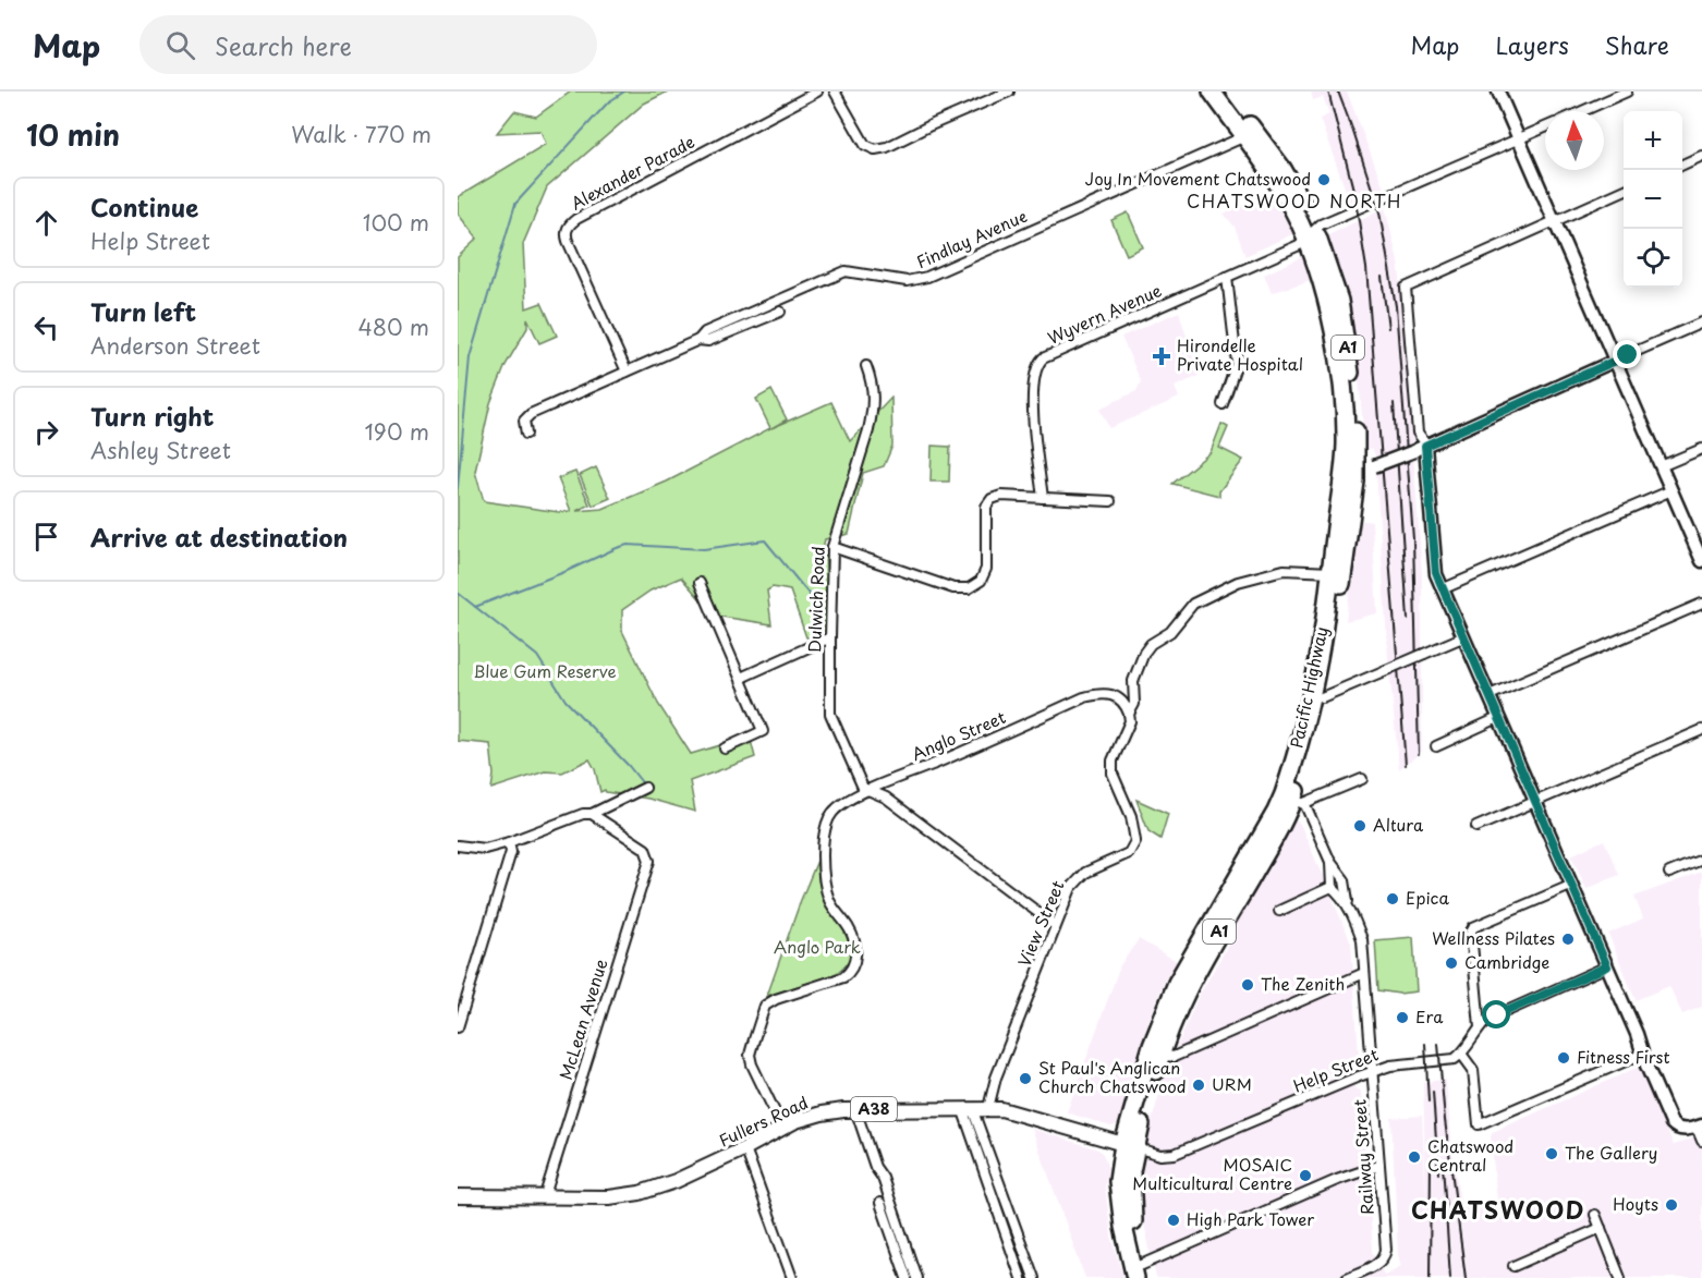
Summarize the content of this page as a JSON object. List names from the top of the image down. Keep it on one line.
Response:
{"streets":{"highway":["A1","Pacific Highway"],"main road":["A38","Fullers Road"],"street":["Alexander Parade","Findlay Avenue","Wyvern Avenue","Dulwich Road","Anglo Street","View Street","McLean Avenue","Help Street","Railway Street"]},"crossings":[["Alexander Parade","Findlay Avenue"],["Findlay Avenue","Pacific Highway"],["Wyvern Avenue","Pacific Highway"],["Dulwich Road","Anglo Street"],["Pacific Highway","View Street"],["Pacific Highway","Help Street"],["Pacific Highway","Fullers Road"],["Anglo Street","View Street"],["Anglo Street","Fullers Road"],["View Street","Fullers Road"],["McLean Avenue","Fullers Road"],["Help Street","Fullers Road"],["Help Street","Railway Street"]],"districts":["CHATSWOOD NORTH","CHATSWOOD"],"parks":["Blue Gum Reserve","Anglo Park"],"places":{"other":["Joy In Movement Chatswood","Altura","Epica","Wellness Pilates","Cambridge","The Zenith","Era","Fitness First","St Paul's Anglican Church Chatswood","URM","The Gallery","Chatswood Central","MOSAIC Multicultural Centre","Hoyts","High Park Tower"],"health":["Hirondelle Private Hospital"]},"north":"top","page":{"header":"Map","search":"Search here","nav":["Map","Layers","Share"],"heading":["10 min","Walk · 770 m"],"map_buttons":["+","−"],"list":[["Continue","Help Street","100 m"],["Turn left","Anderson Street","480 m"],["Turn right","Ashley Street","190 m"],"Arrive at destination"]}}
